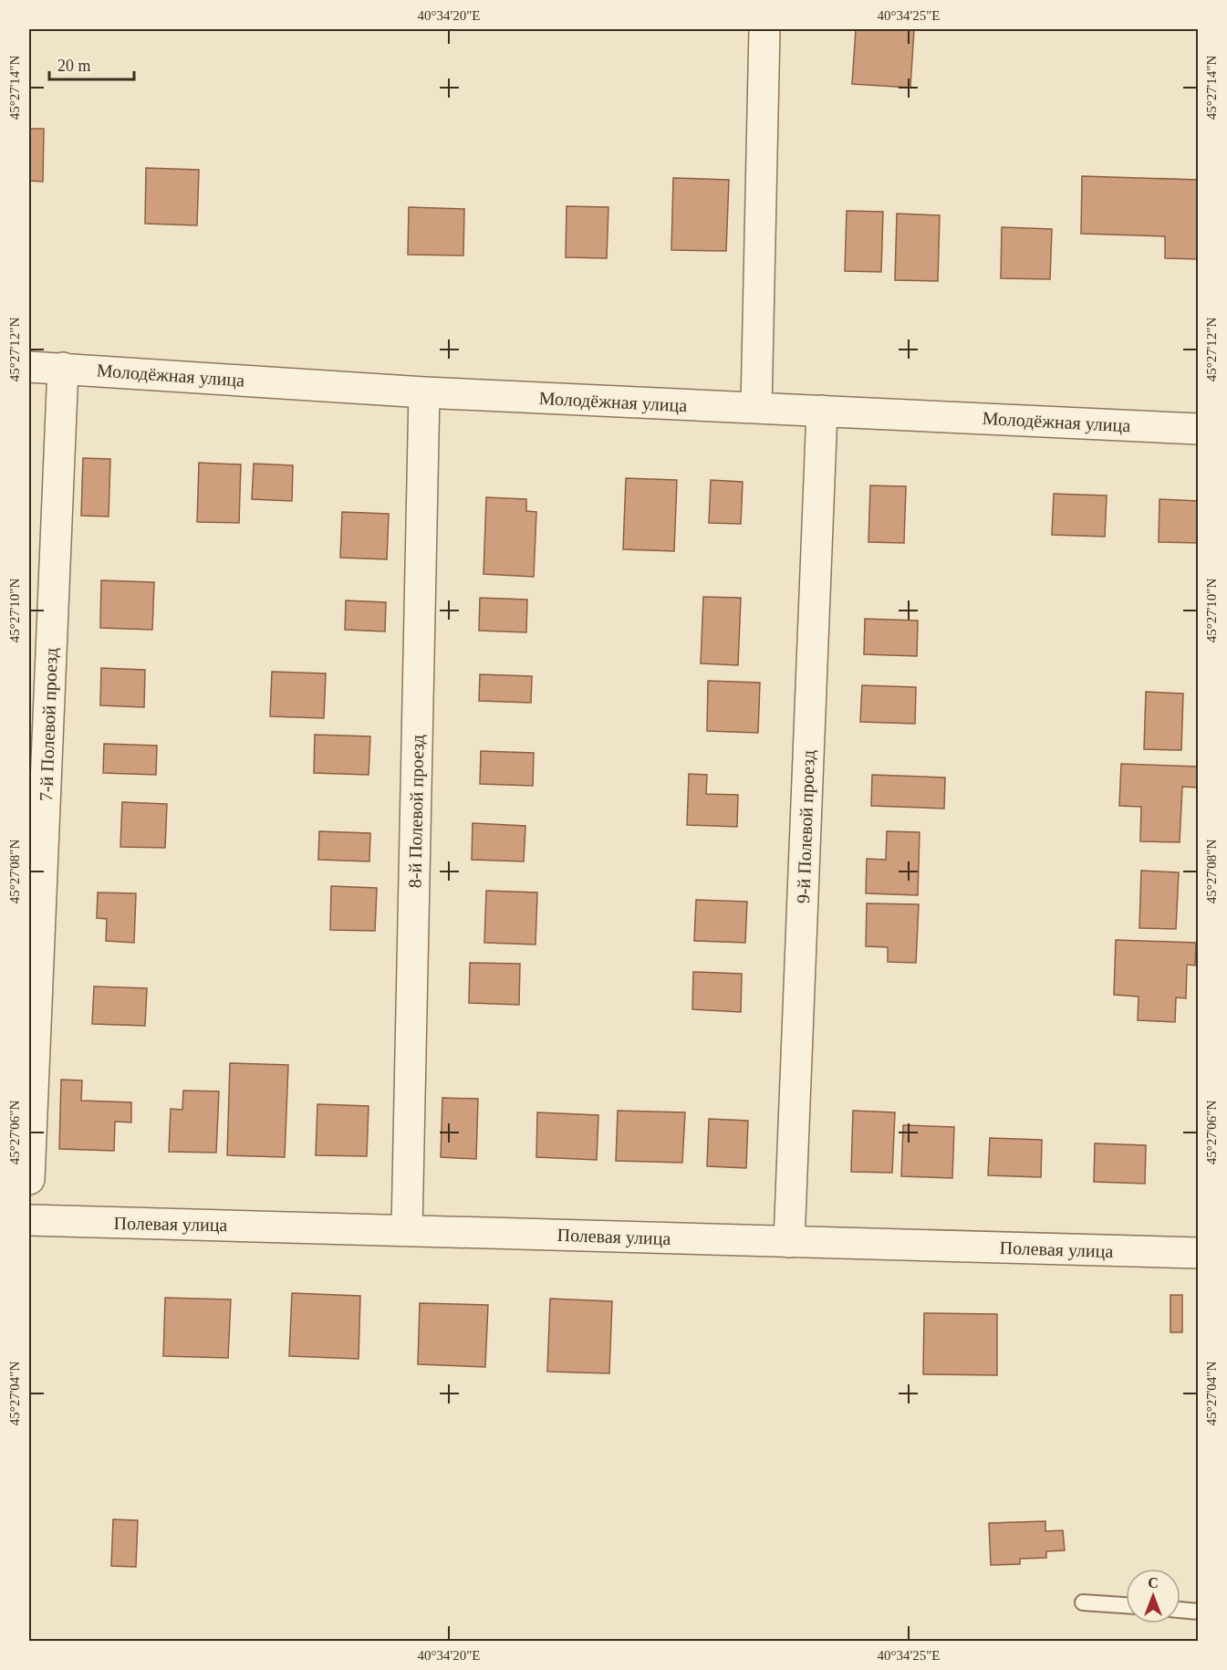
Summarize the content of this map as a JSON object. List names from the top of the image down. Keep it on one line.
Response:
{"streets":{"street":["Молодёжная улица","7-й Полевой проезд","8-й Полевой проезд","9-й Полевой проезд","Полевая улица"]},"crossings":[["Молодёжная улица","7-й Полевой проезд"],["Молодёжная улица","8-й Полевой проезд"],["Молодёжная улица","9-й Полевой проезд"],["8-й Полевой проезд","Полевая улица"],["9-й Полевой проезд","Полевая улица"]],"scale_bar":"20 m","north":"top","coordinates":["40°34'20\"E","40°34'25\"E","45°27'14\"N","45°27'12\"N","45°27'10\"N","45°27'08\"N","45°27'06\"N","45°27'04\"N"]}
